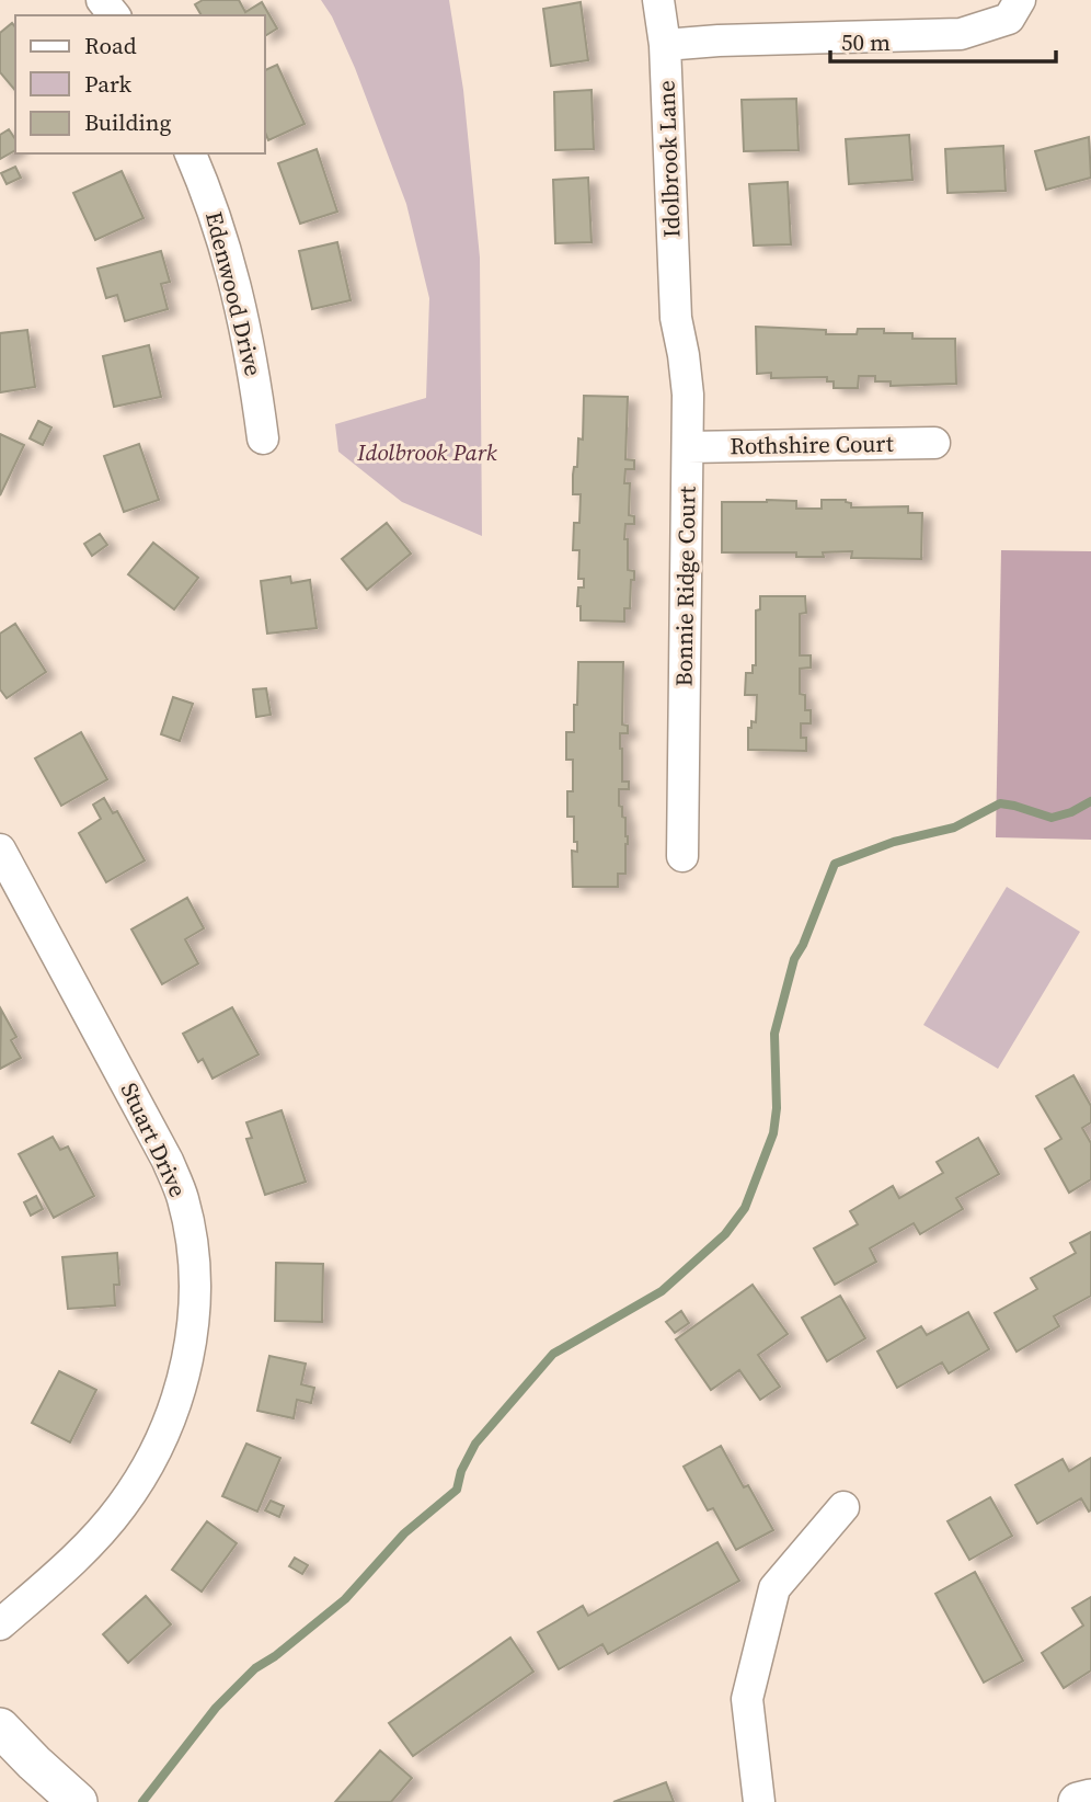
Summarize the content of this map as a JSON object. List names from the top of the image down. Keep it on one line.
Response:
{"streets":{"street":["Idolbrook Lane","Edenwood Drive","Rothshire Court","Bonnie Ridge Court","Stuart Drive"]},"crossings":[["Idolbrook Lane","Bonnie Ridge Court"],["Rothshire Court","Bonnie Ridge Court"]],"parks":["Idolbrook Park"],"legend":["Road","Park","Building"],"scale_bar":"50 m"}
